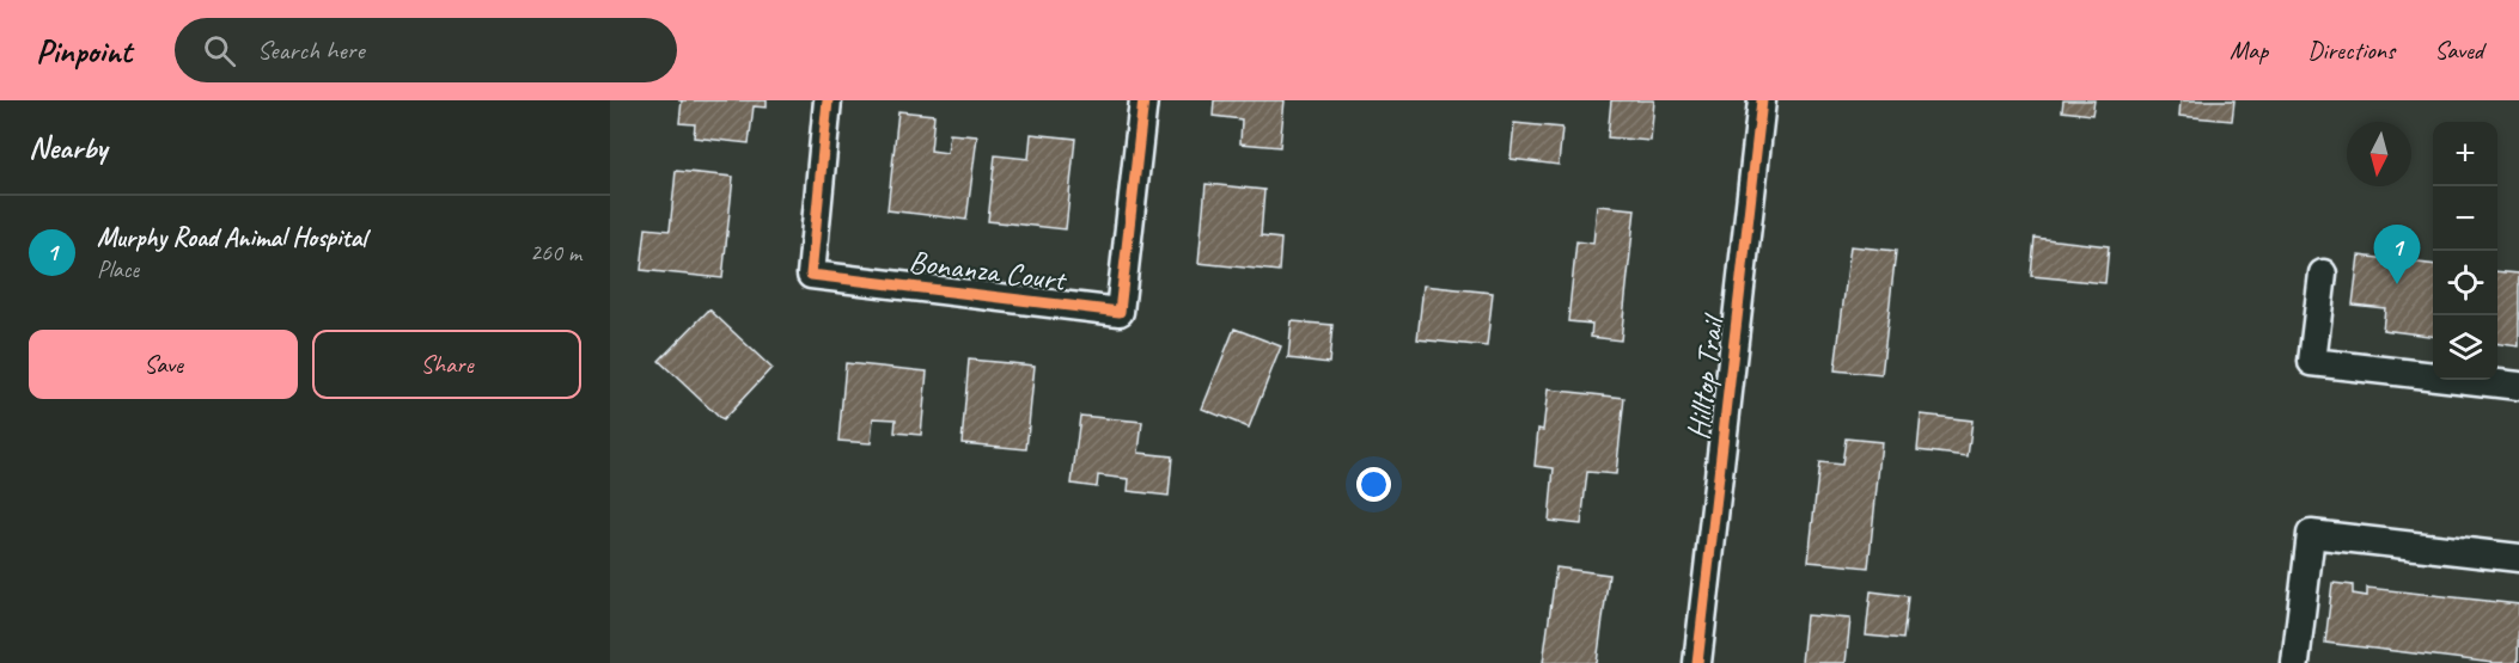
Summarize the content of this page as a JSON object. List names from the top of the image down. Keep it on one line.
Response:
{"streets":{"street":["Bonanza Court","Hilltop Trail"]},"north":"bottom","page":{"header":"Pinpoint","search":"Search here","nav":["Map","Directions","Saved"],"heading":"Nearby","map_buttons":["+","−"],"list":[{"mark":"1","name":"Murphy Road Animal Hospital","note":"Place","value":"260 m"}],"pins":"1","buttons":["Save","Share"]}}
